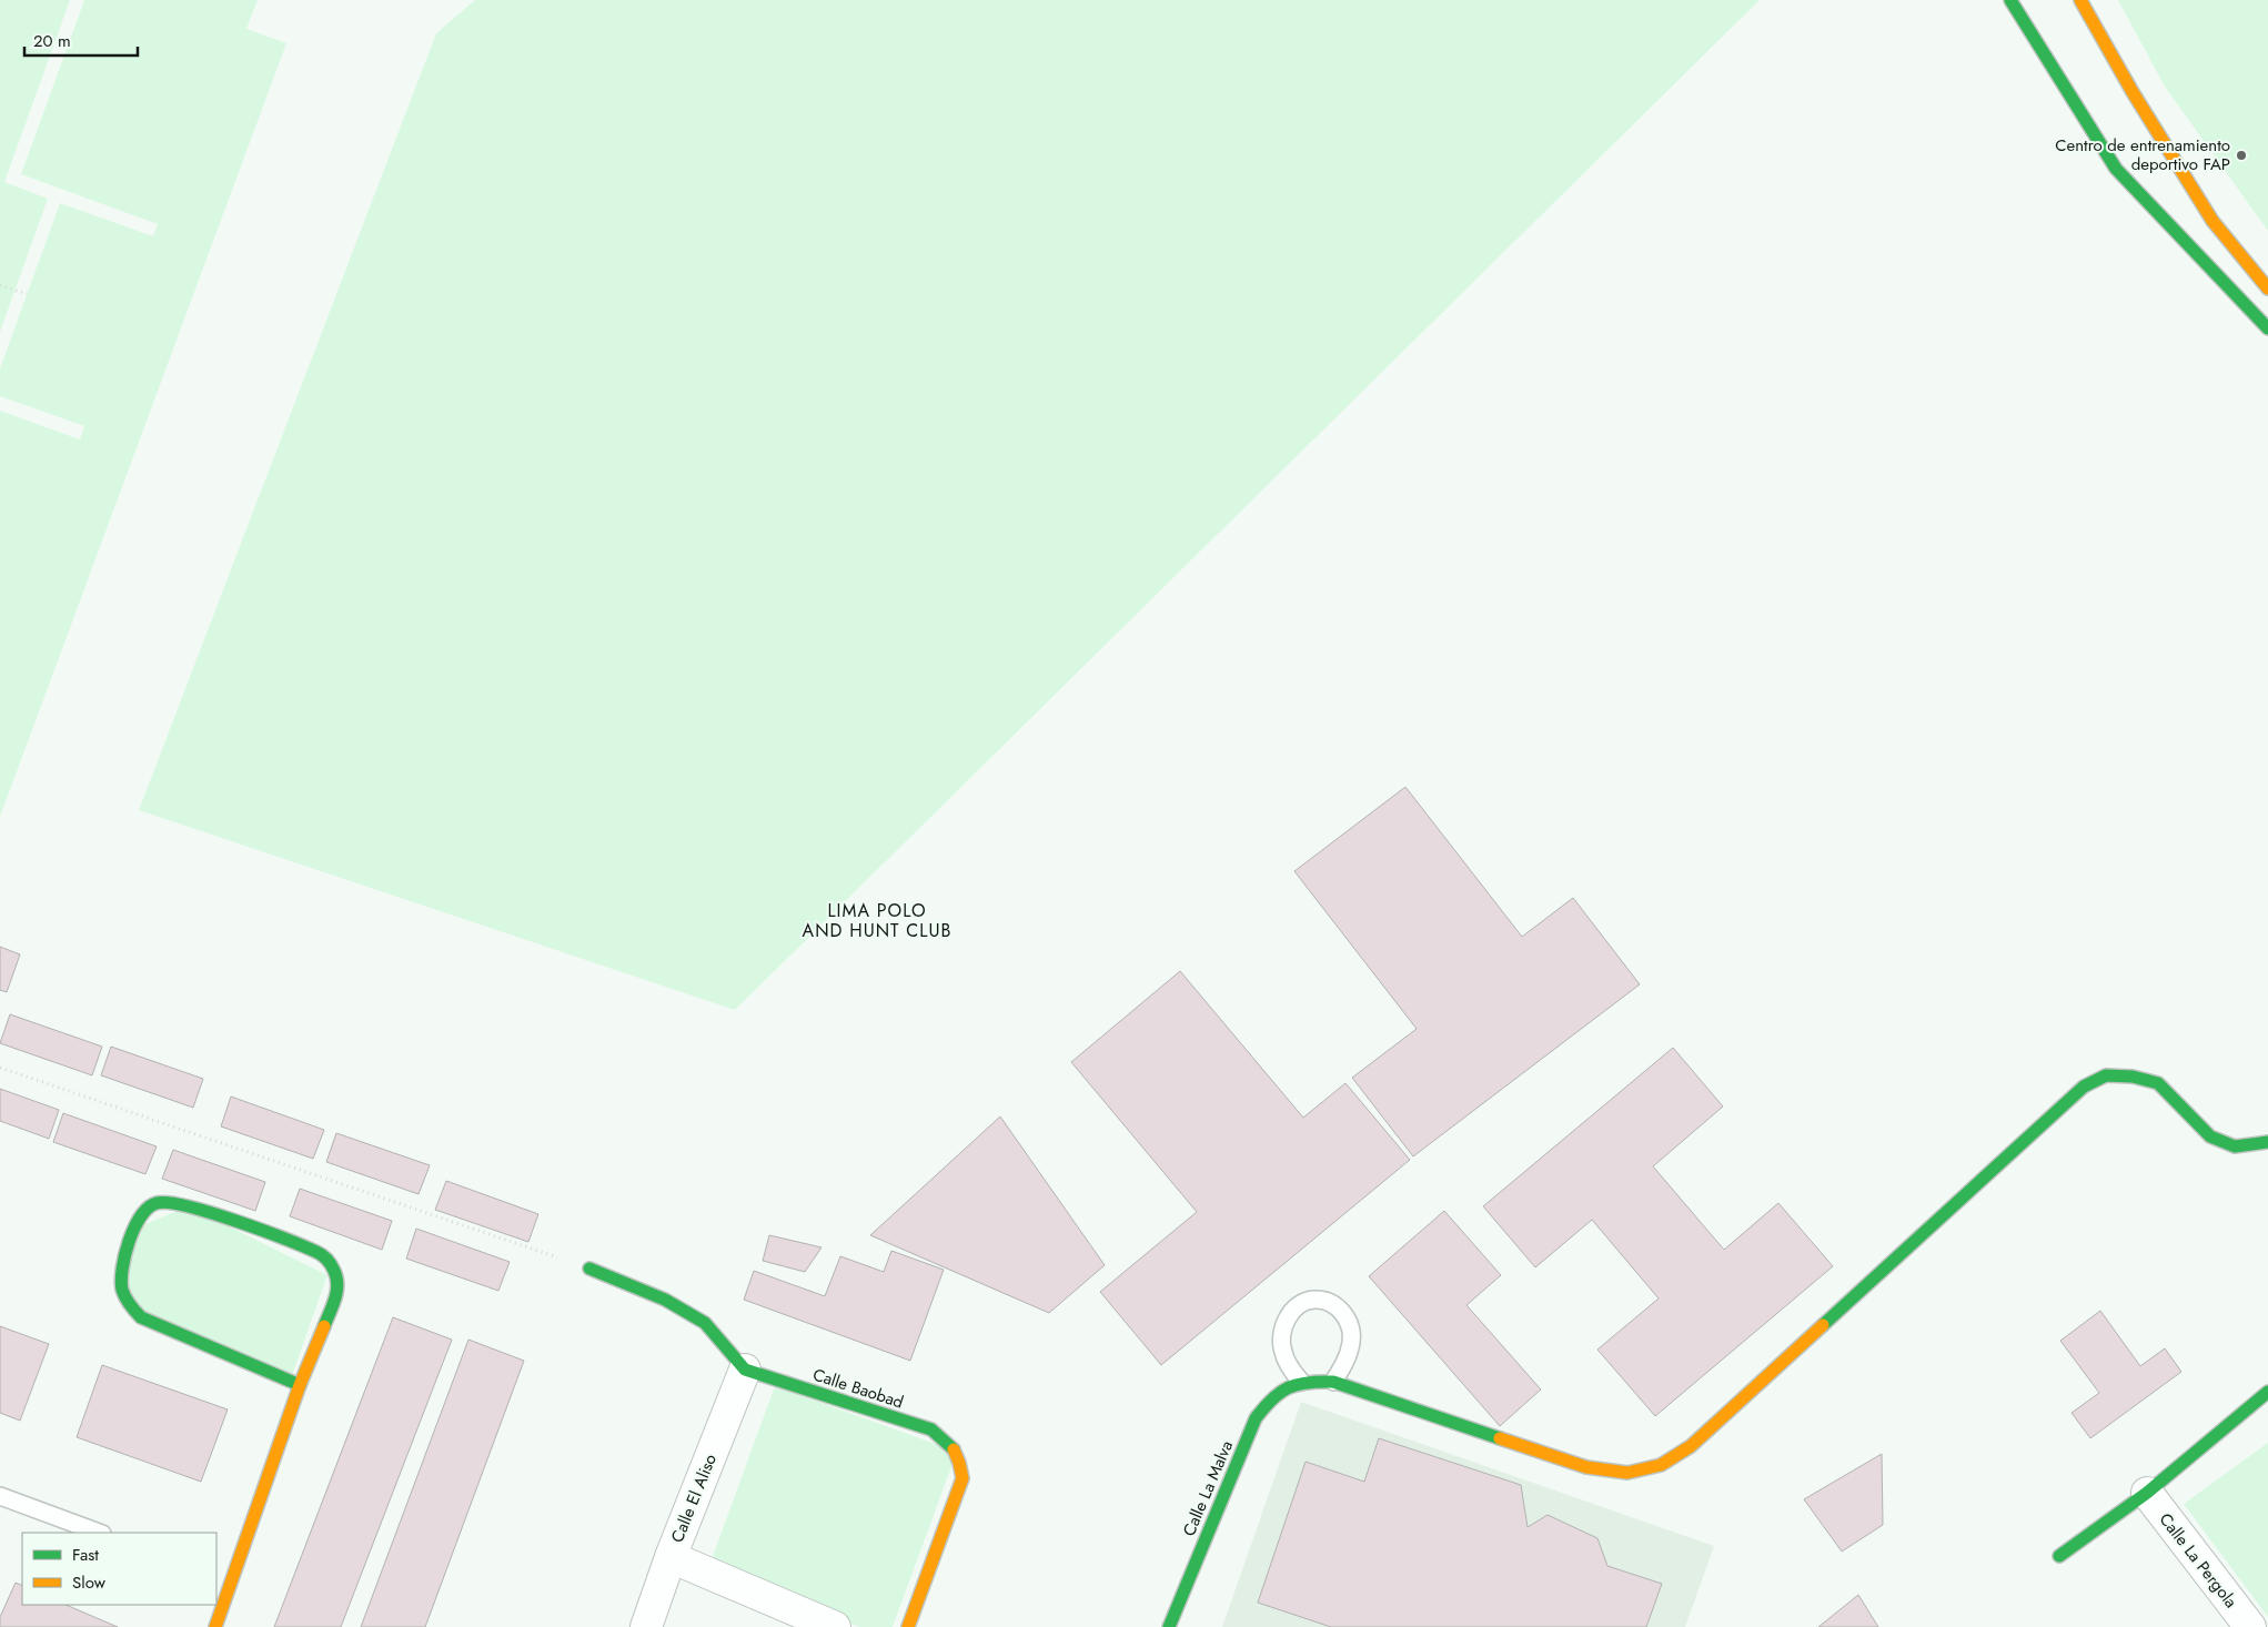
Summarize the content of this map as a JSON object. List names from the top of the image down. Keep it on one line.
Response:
{"streets":{"street":["Calle Baobad","Calle La Malva","Calle El Aliso","Calle La Pergola"]},"crossings":[["Calle Baobad","Calle El Aliso"]],"districts":["LIMA POLO AND HUNT CLUB"],"places":["Centro de entrenamiento deportivo FAP"],"legend":["Fast","Slow"],"scale_bar":"20 m"}
